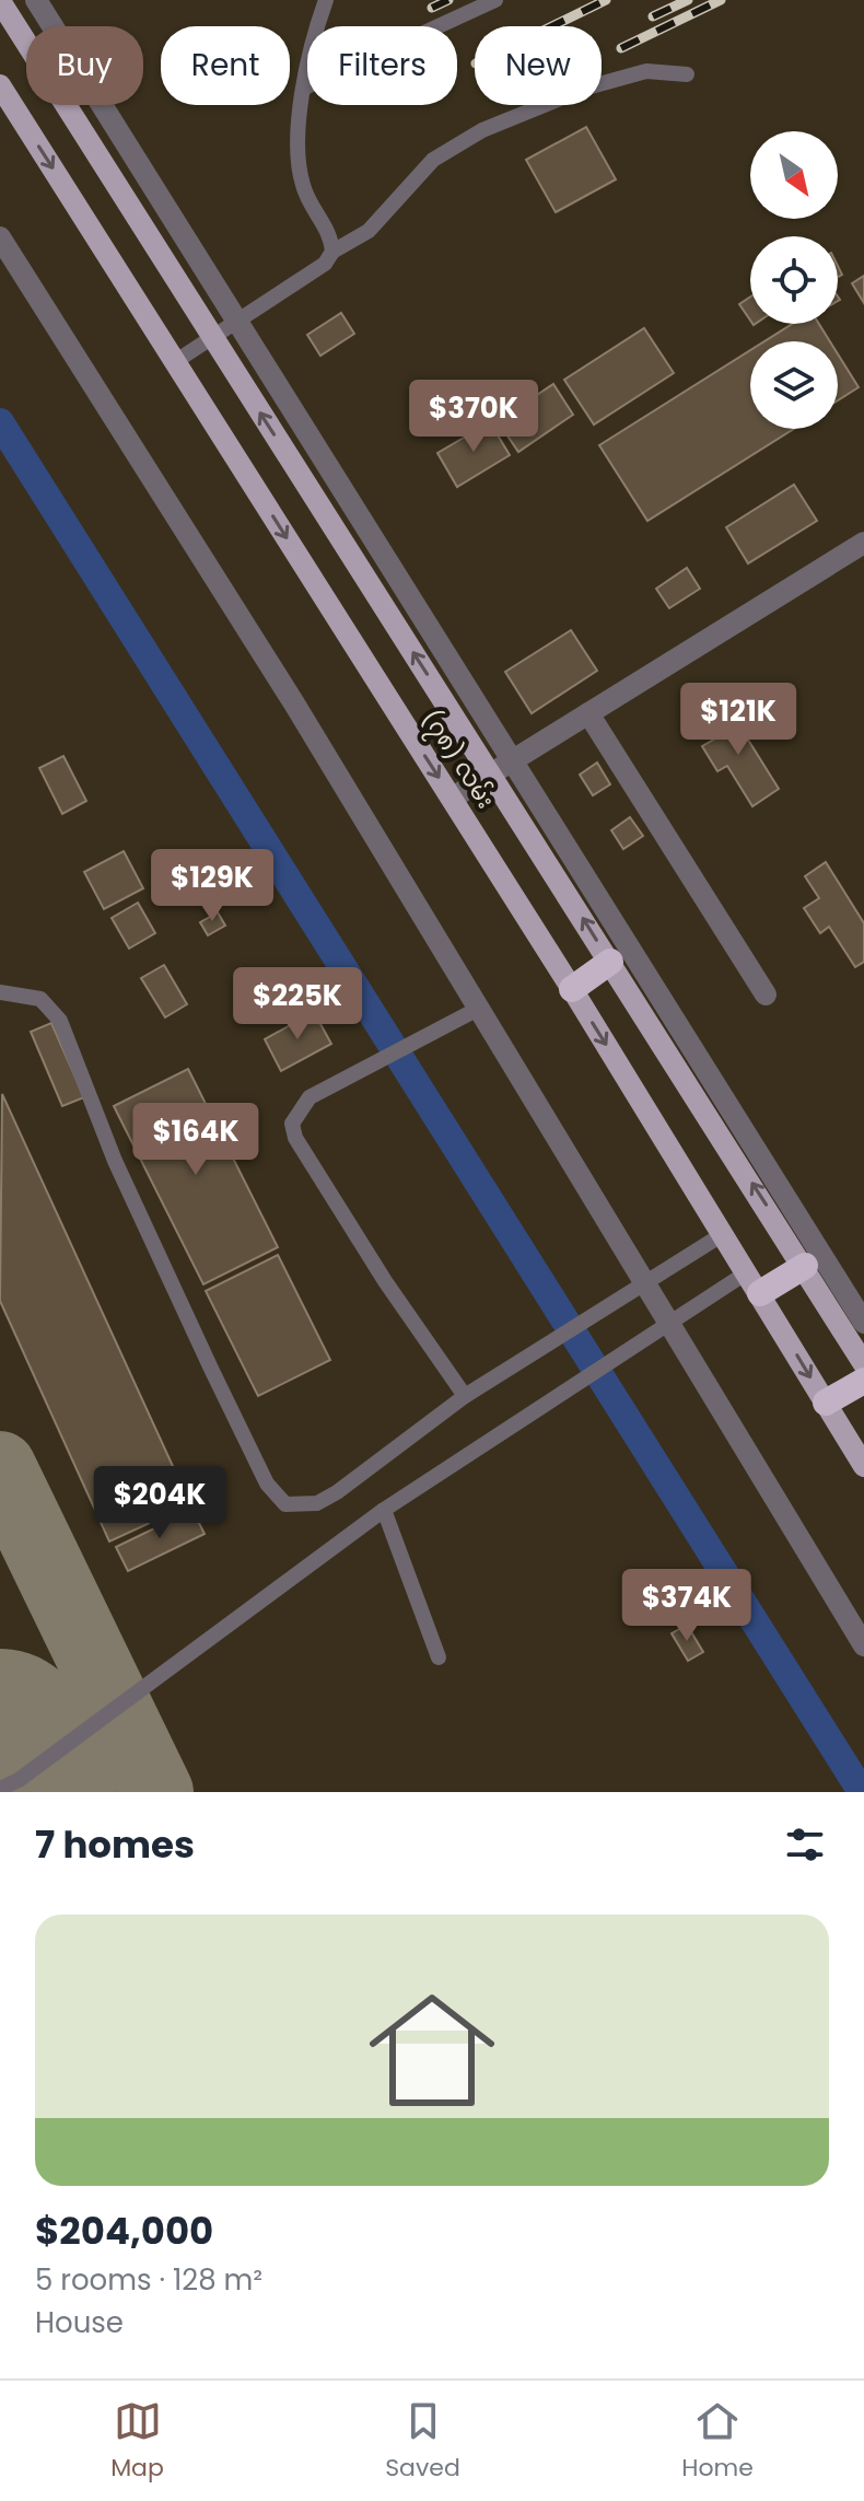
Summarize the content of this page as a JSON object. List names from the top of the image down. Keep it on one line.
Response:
{"streets":{"main road":["(၇၈) လမ်း"]},"north":"bottom right","page":{"chip":["Buy","Rent","Filters","New"],"price":["$370K","$121K","$129K","$225K","$164K","$204K","$374K"],"heading":"7 homes","list":[{"name":"$204,000","note":"5 rooms · 128 m² · House"}],"tabs":["Map","Saved","Home"]}}
